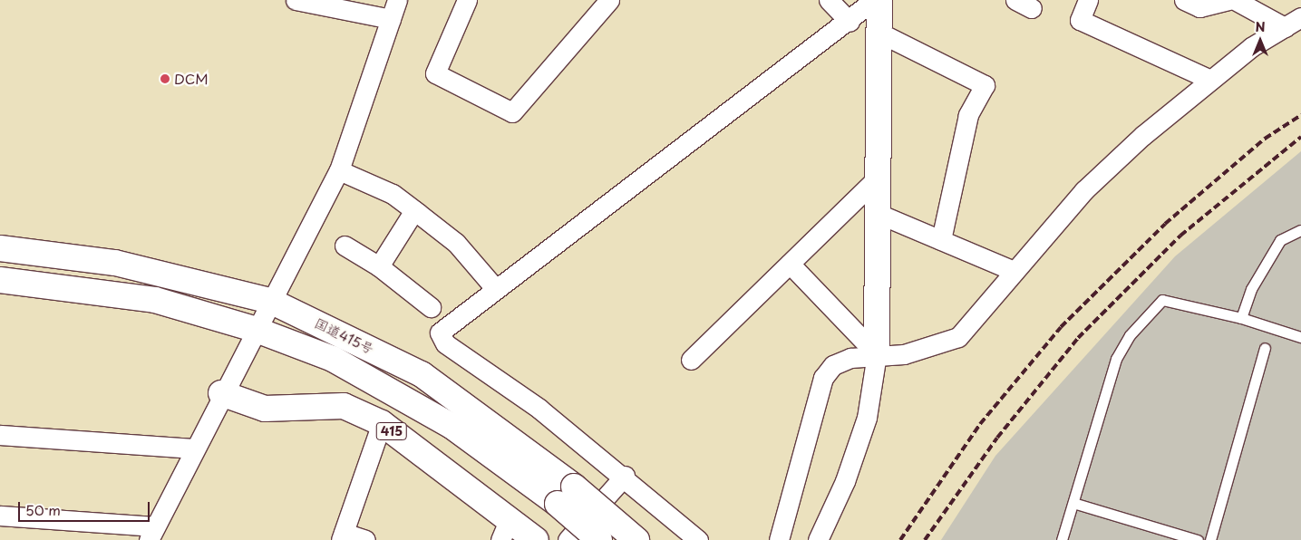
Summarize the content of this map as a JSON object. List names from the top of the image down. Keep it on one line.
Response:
{"streets":{"main road":["国道415号","415"]},"places":["DCM"],"scale_bar":"50 m","north":"top"}
